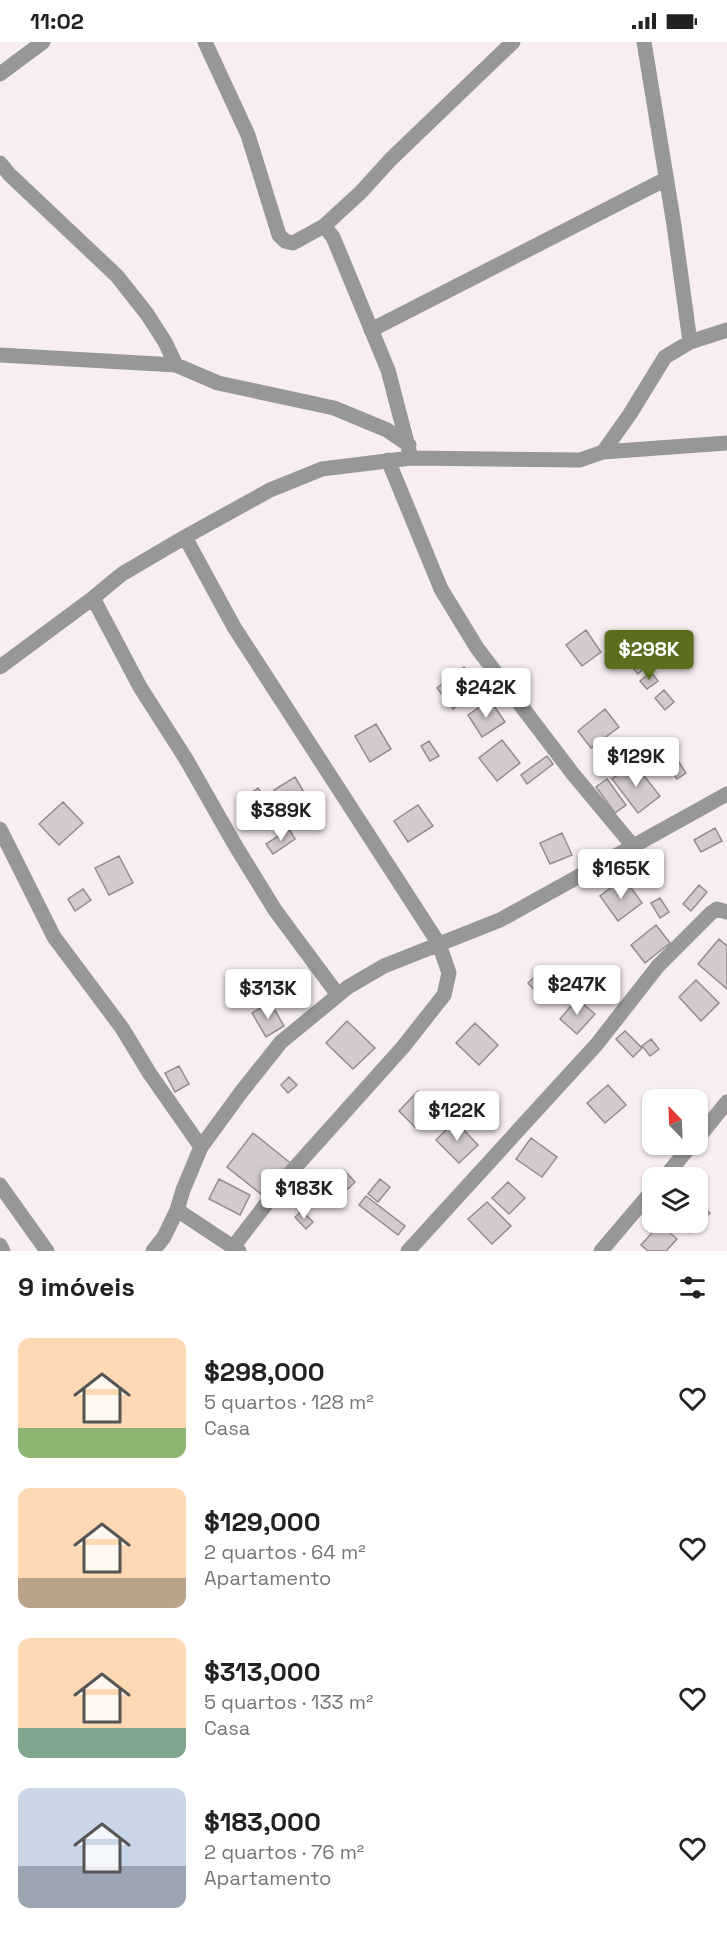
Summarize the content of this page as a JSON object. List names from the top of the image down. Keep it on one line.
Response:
{"north":"top left","page":{"status":"11:02","price":["$298K","$242K","$129K","$389K","$165K","$247K","$313K","$122K","$183K"],"heading":"9 imóveis","list":[{"name":"$298,000","note":"5 quartos · 128 m² · Casa"},{"name":"$129,000","note":"2 quartos · 64 m² · Apartamento"},{"name":"$313,000","note":"5 quartos · 133 m² · Casa"},{"name":"$183,000","note":"2 quartos · 76 m² · Apartamento"}]}}
